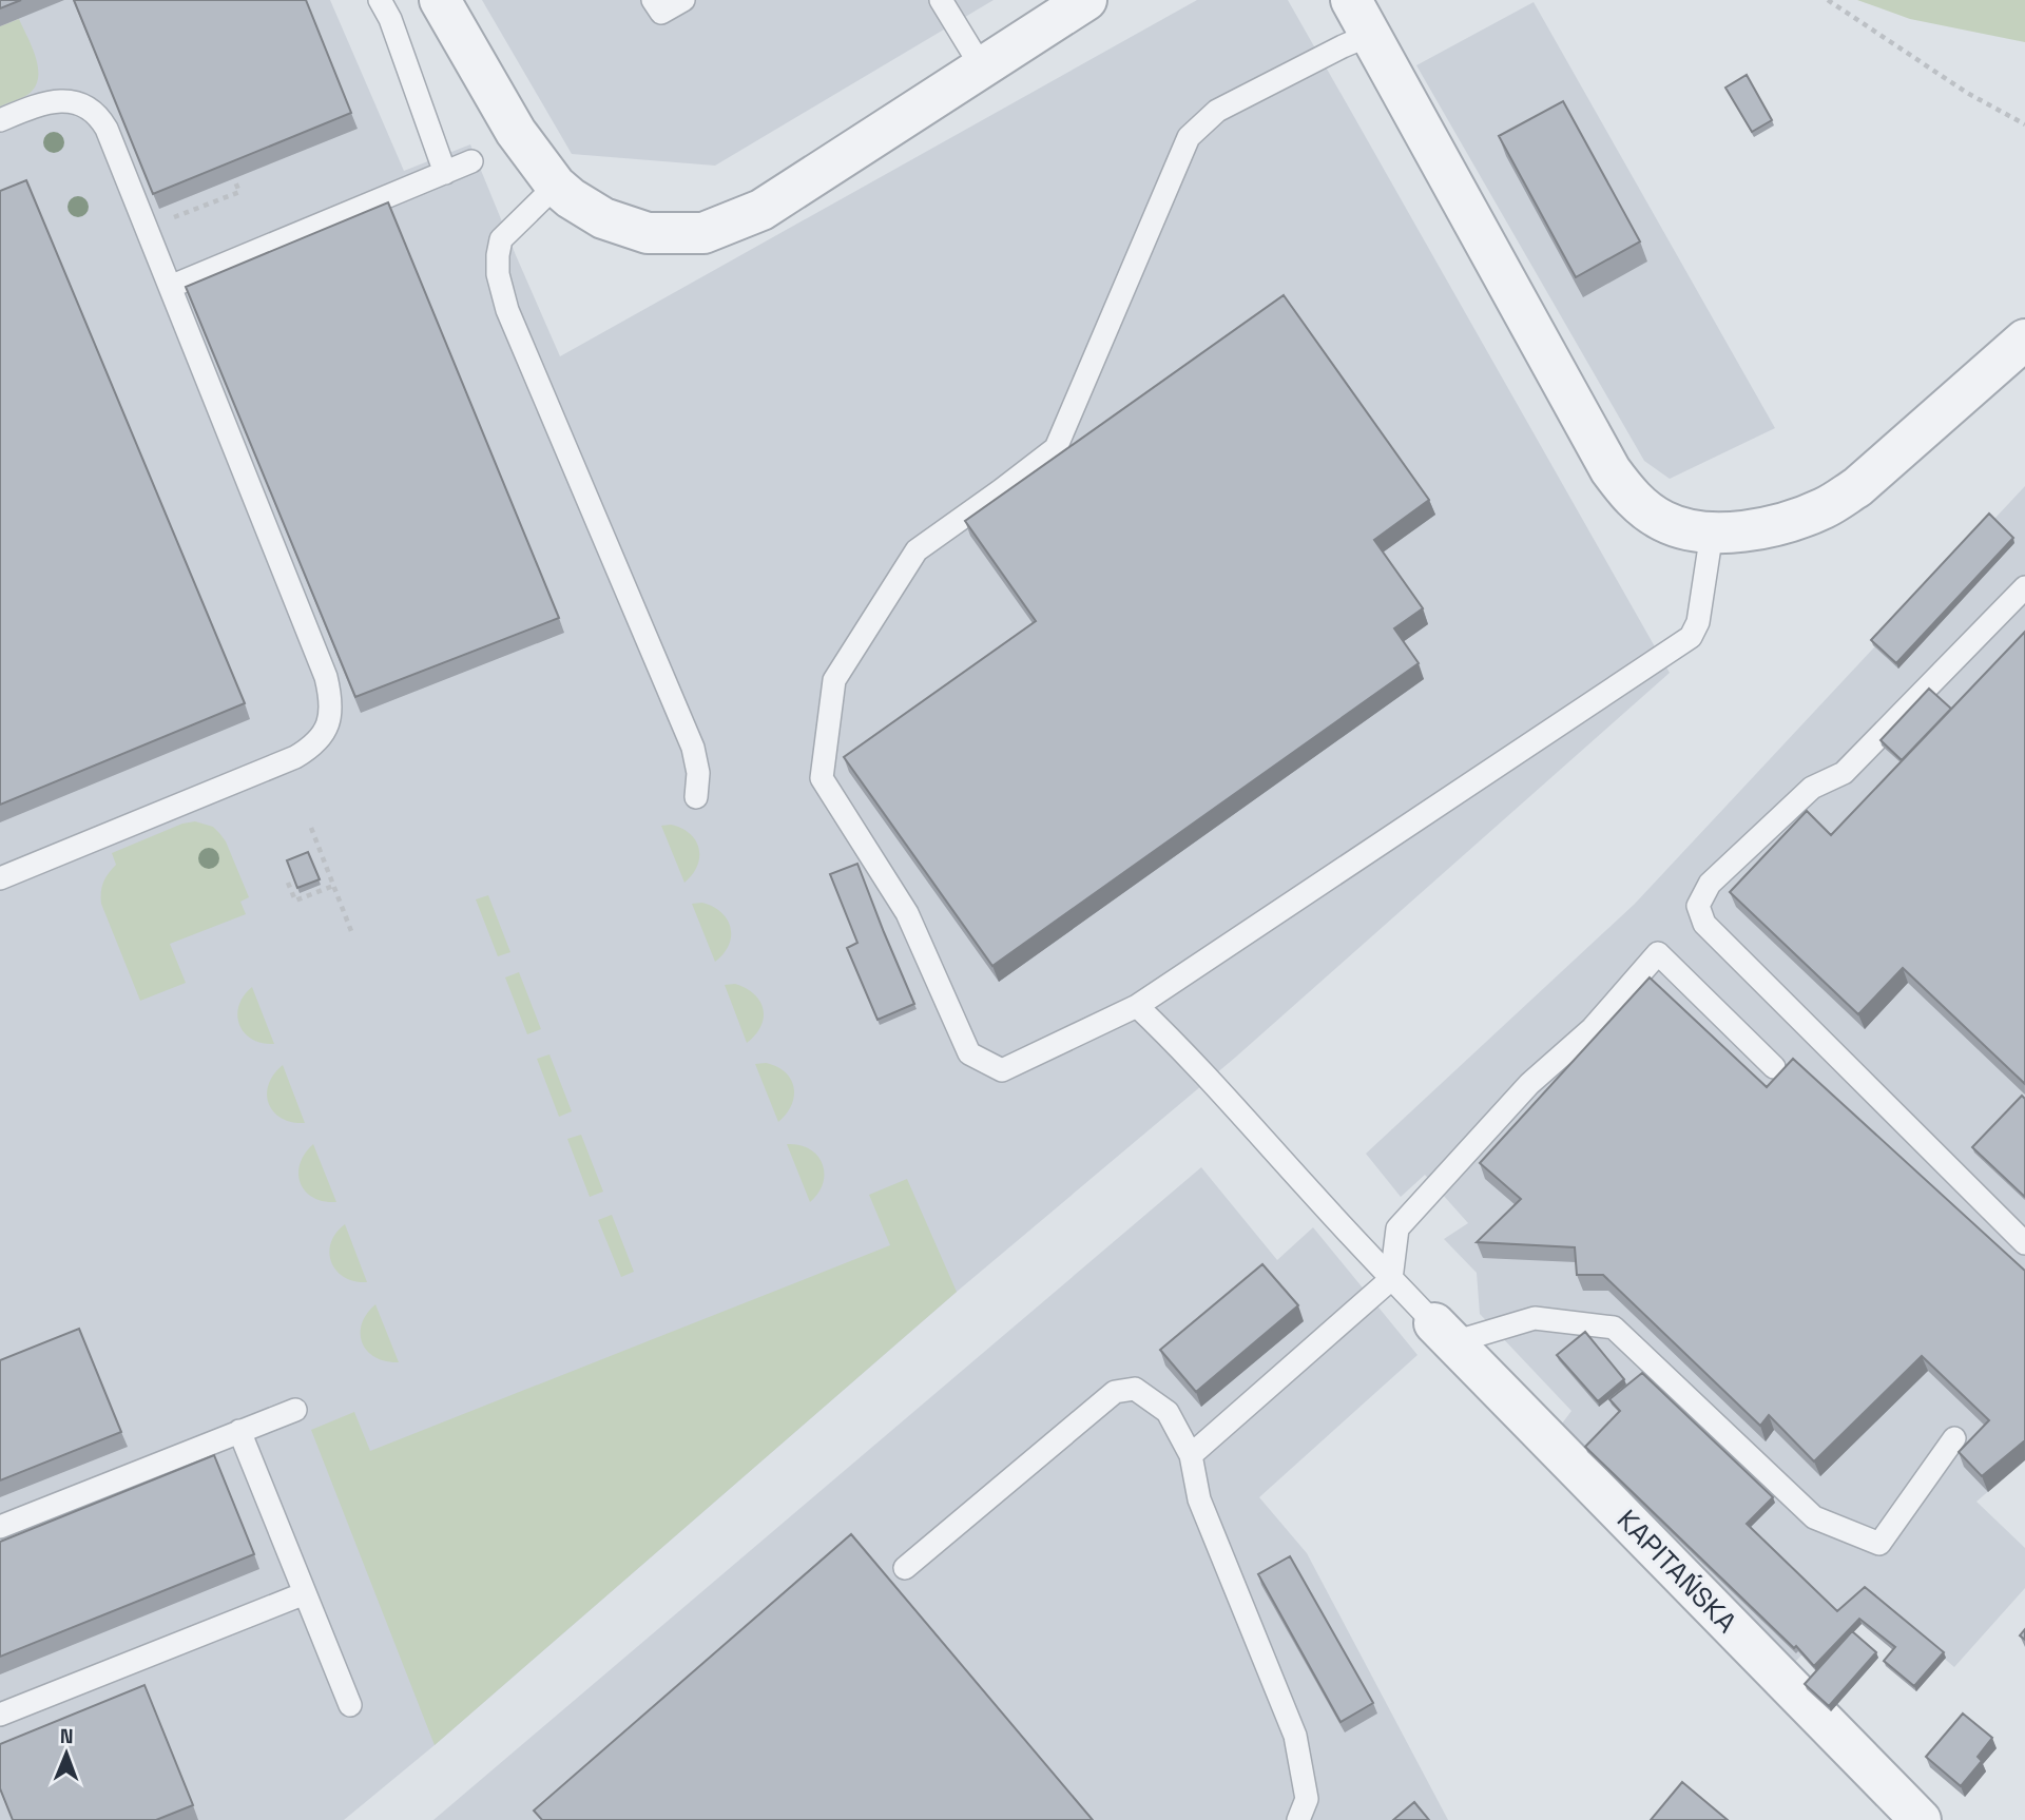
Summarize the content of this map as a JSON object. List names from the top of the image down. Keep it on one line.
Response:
{"streets":{"street":["KAPITAŃSKA"]},"north":"top"}
